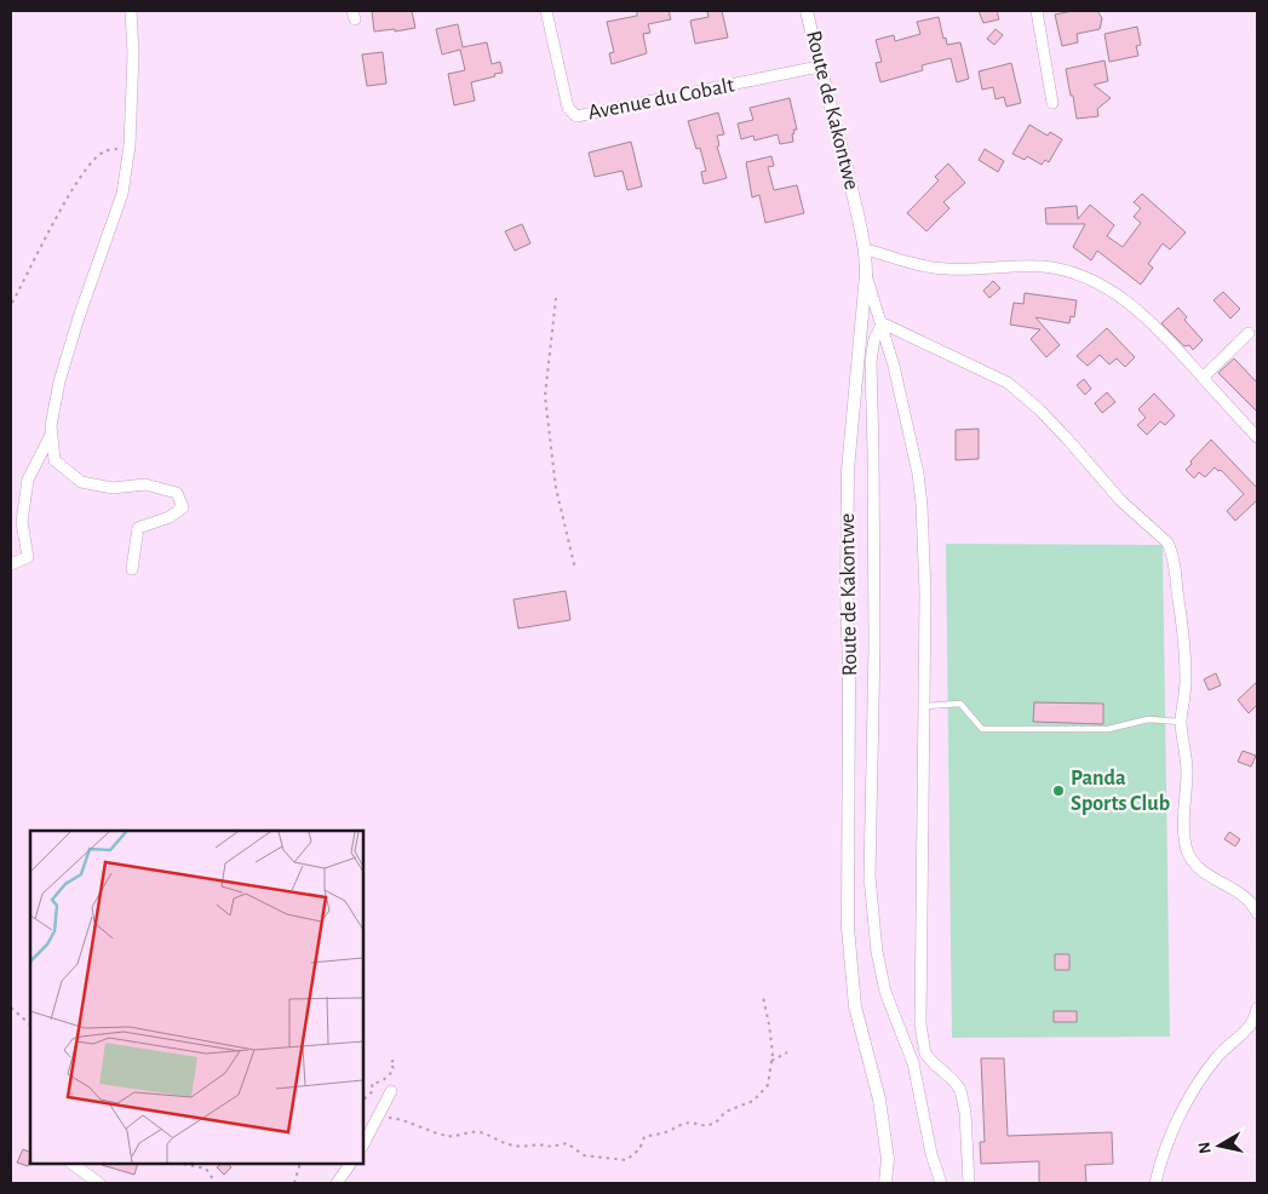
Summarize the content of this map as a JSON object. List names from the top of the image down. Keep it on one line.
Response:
{"streets":{"street":["Avenue du Cobalt","Route de Kakontwe"]},"crossings":[["Avenue du Cobalt","Route de Kakontwe"]],"places":["Panda Sports Club"],"north":"left"}
